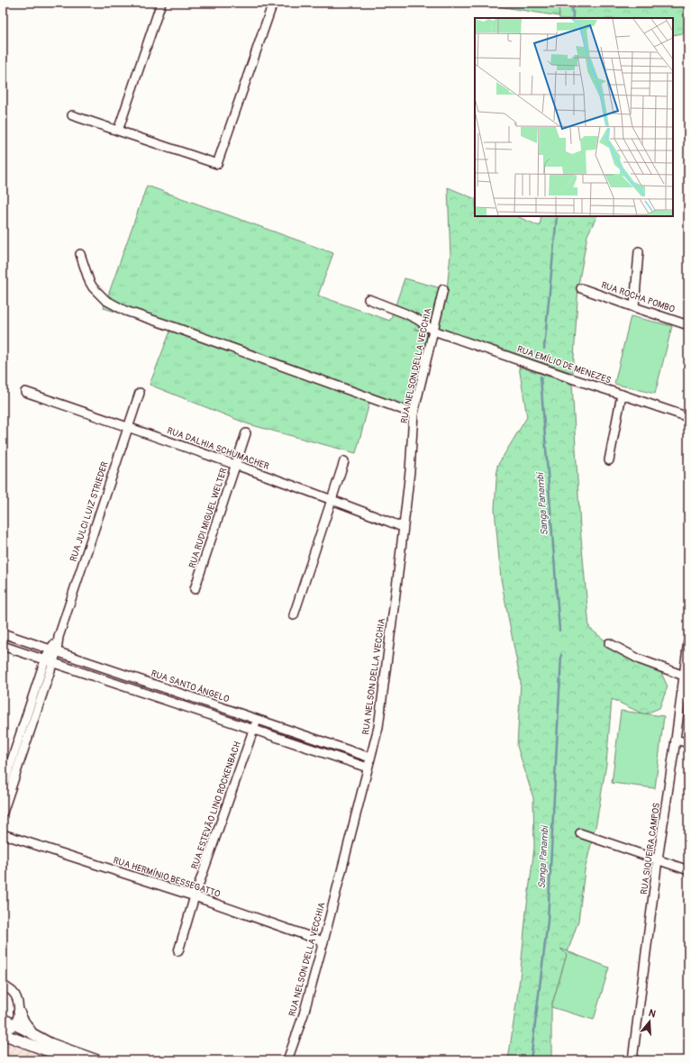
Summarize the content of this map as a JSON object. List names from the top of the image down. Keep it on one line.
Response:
{"streets":{"street":["RUA ROCHA POMBO","RUA EMÍLIO DE MENEZES","RUA NELSON DELLA VECCHIA","RUA DALHIA SCHUMACHER","RUA JULCI LUIZ STRIEDER","RUA RUDI MIGUEL WELTER","RUA SANTO ÂNGELO","RUA ESTEVÃO LINO ROCKENBACH","RUA SIQUEIRA CAMPOS","RUA HERMÍNIO BESSEGATTO"]},"crossings":[["RUA EMÍLIO DE MENEZES","RUA NELSON DELLA VECCHIA"],["RUA NELSON DELLA VECCHIA","RUA DALHIA SCHUMACHER"],["RUA NELSON DELLA VECCHIA","RUA SANTO ÂNGELO"],["RUA NELSON DELLA VECCHIA","RUA HERMÍNIO BESSEGATTO"],["RUA DALHIA SCHUMACHER","RUA JULCI LUIZ STRIEDER"],["RUA DALHIA SCHUMACHER","RUA RUDI MIGUEL WELTER"],["RUA JULCI LUIZ STRIEDER","RUA SANTO ÂNGELO"],["RUA SANTO ÂNGELO","RUA ESTEVÃO LINO ROCKENBACH"],["RUA ESTEVÃO LINO ROCKENBACH","RUA HERMÍNIO BESSEGATTO"]],"water":["Sanga Panambi"],"north":"top"}
